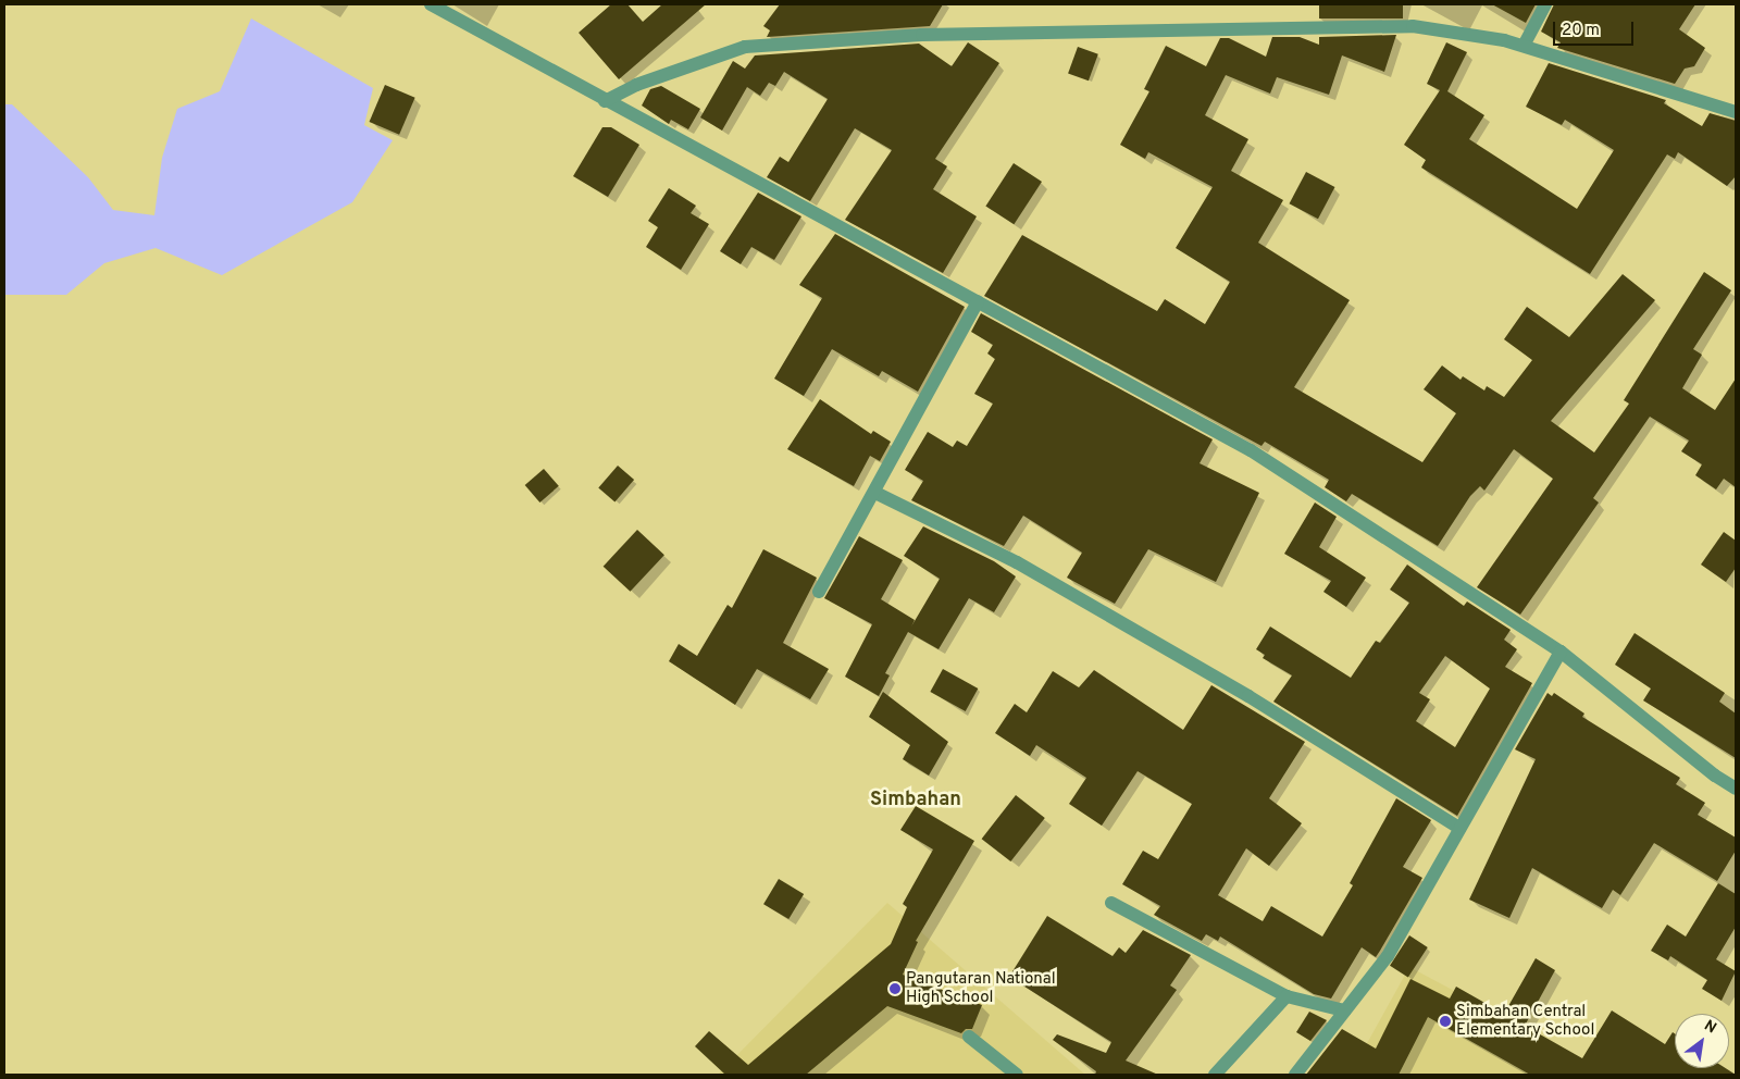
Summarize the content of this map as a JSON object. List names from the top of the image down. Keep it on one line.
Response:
{"districts":["Simbahan"],"places":["Pangutaran National High School","Simbahan Central Elementary School"],"scale_bar":"20 m","north":"top right"}
